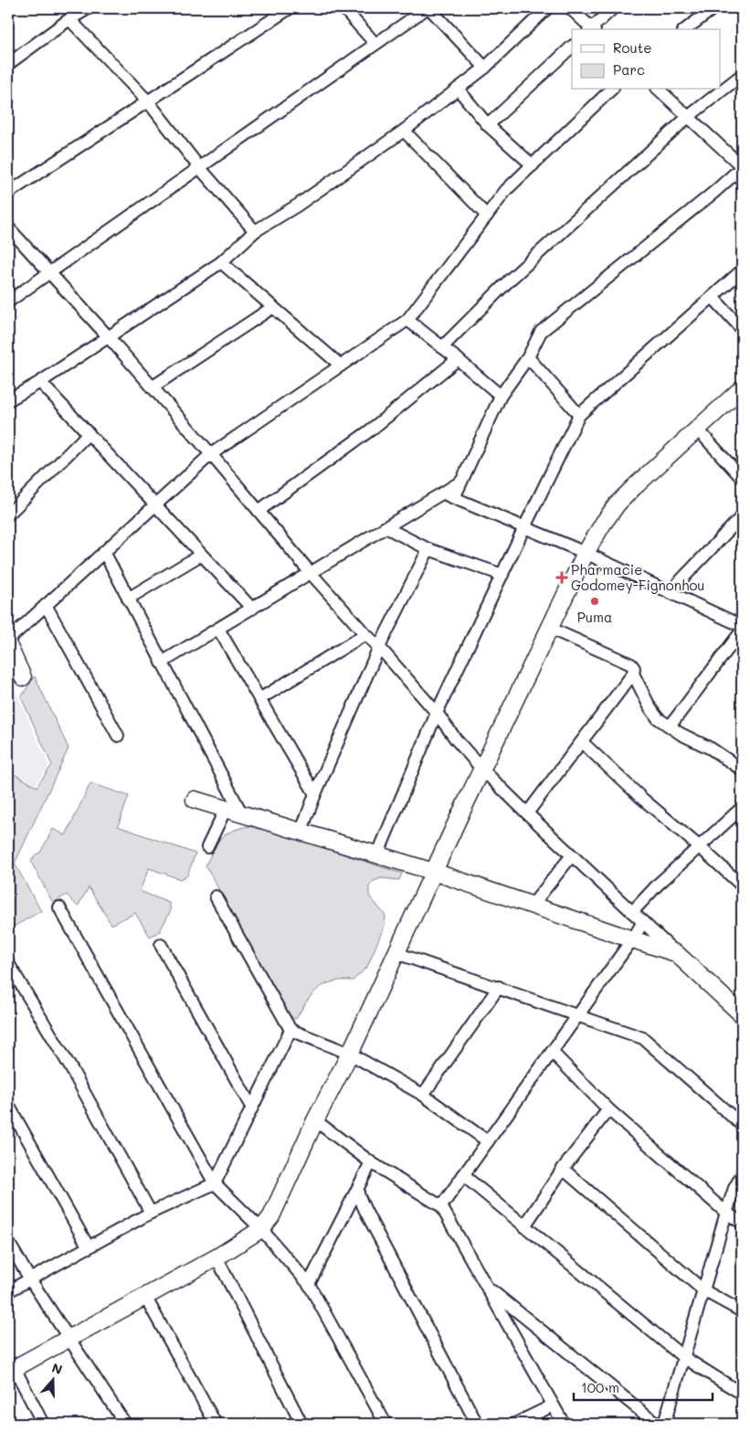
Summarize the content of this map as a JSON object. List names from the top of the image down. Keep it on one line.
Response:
{"places":{"health":["Pharmacie Godomey-Fignonhou"],"other":["Puma"]},"legend":["Route","Parc"],"scale_bar":"100 m","north":"top"}
